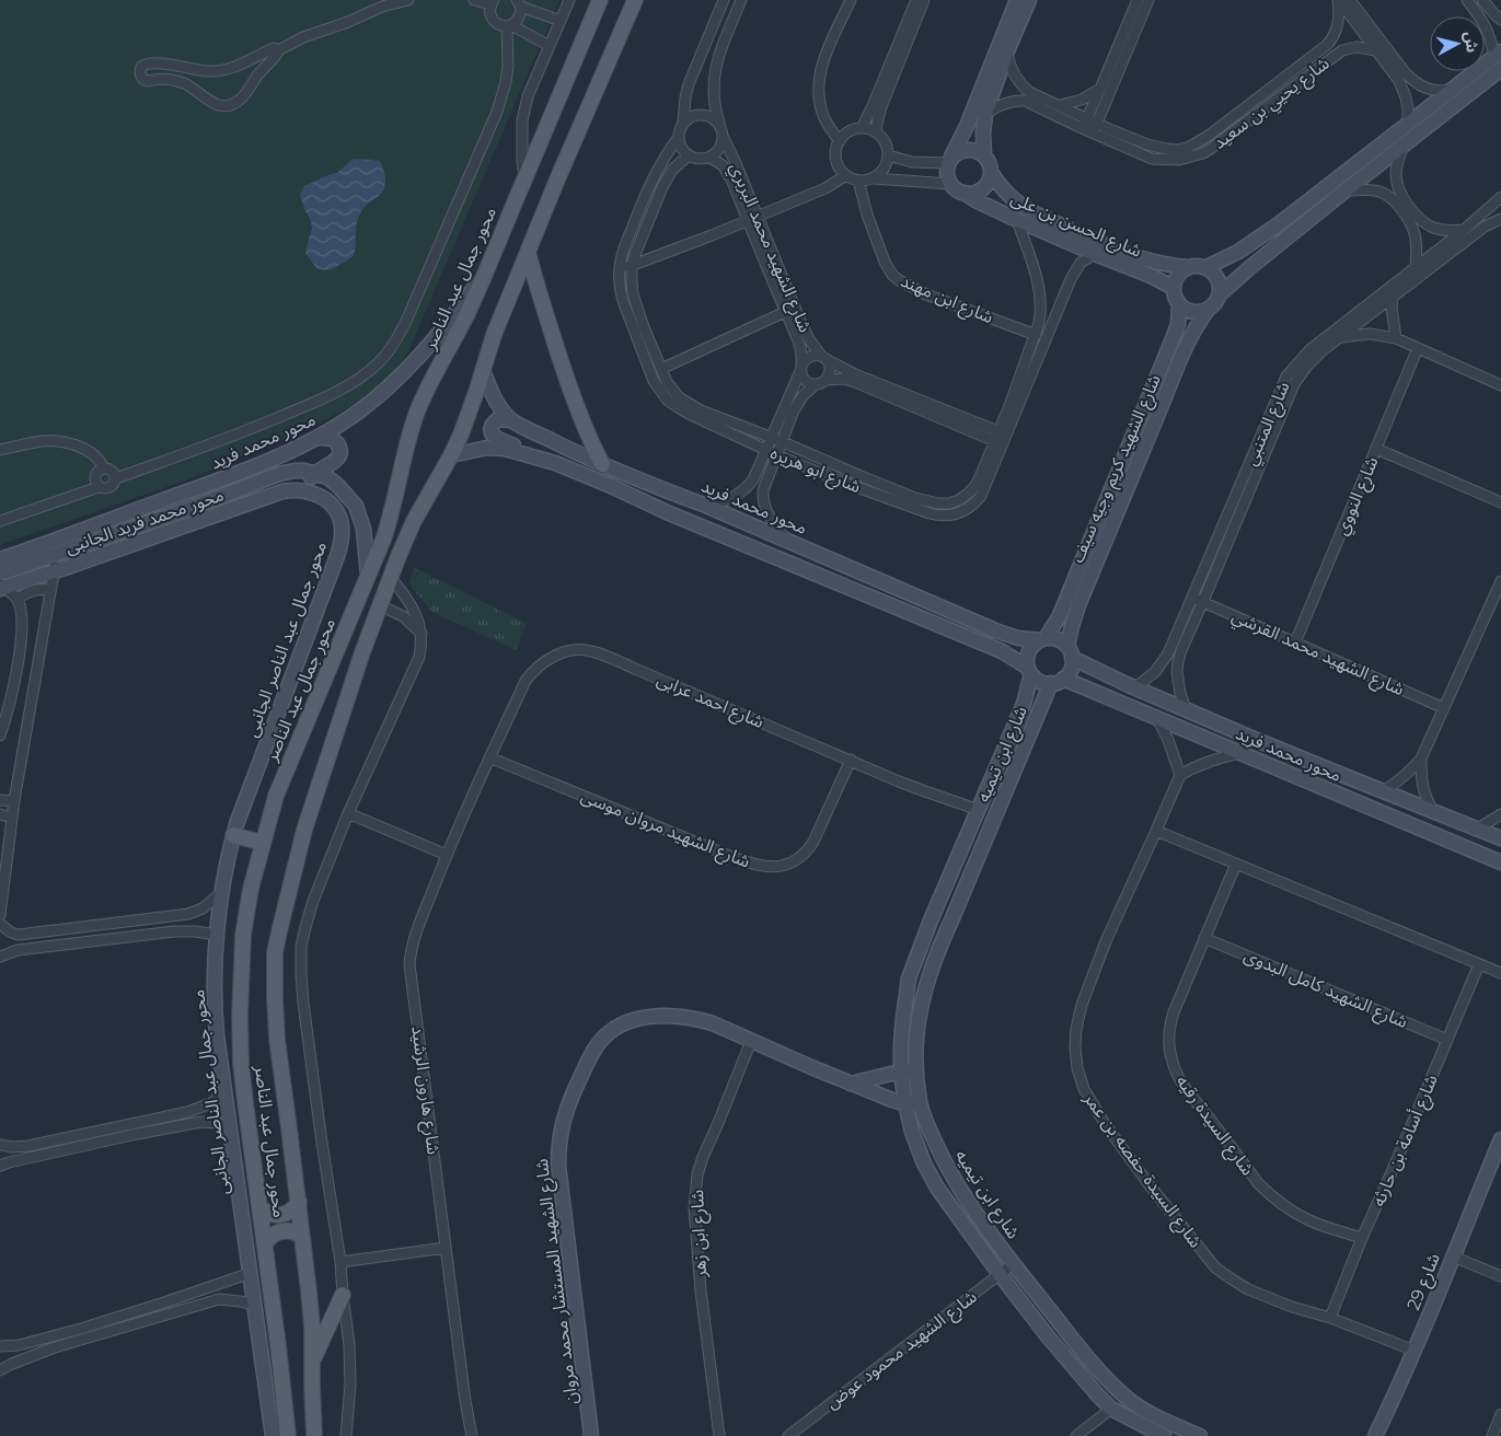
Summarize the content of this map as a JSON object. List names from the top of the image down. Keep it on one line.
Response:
{"streets":{"main road":["محور جمال عبد الناصر"],"street":["شارع يحيي بن سعيد","شارع الحسن بن على","شارع الشهيد محمد البربري","شارع ابن مهند","شارع المتنبي","محور محمد فريد","شارع الشهيد كريم وجيه سيف","شارع ابو هريره","شارع النووي","محور محمد فريد الجانبى","محور جمال عبد الناصر الجانبى","شارع الشهيد محمد القرشي","شارع احمد عرابى","شارع ابن تيميه","شارع الشهيد مروان موسى","شارع الشهيد كامل البدوى","شارع هارون الرشيد","شارع السيدة رقيه","شارع أسامة بن حارثه","شارع السيدة حفصه بن عمر","شارع ابن زهر","شارع الشهيد المستشار محمد مروان","شارع 29","شارع الشهيد محمود عوض"]},"crossings":[["شارع الحسن بن على","شارع الشهيد كريم وجيه سيف"],["شارع الحسن بن على","شارع ابو هريره"],["شارع الشهيد محمد البربري","شارع ابو هريره"],["محور جمال عبد الناصر","محور محمد فريد"],["شارع ابن مهند","شارع ابو هريره"],["شارع المتنبي","محور محمد فريد"],["شارع المتنبي","شارع الشهيد محمد القرشي"],["محور محمد فريد","شارع الشهيد كريم وجيه سيف"],["محور محمد فريد","شارع ابن تيميه"],["شارع الشهيد كريم وجيه سيف","شارع ابن تيميه"],["شارع النووي","شارع الشهيد محمد القرشي"],["محور محمد فريد الجانبى","محور جمال عبد الناصر الجانبى"],["شارع احمد عرابى","شارع ابن تيميه"],["شارع احمد عرابى","شارع الشهيد مروان موسى"],["شارع احمد عرابى","شارع هارون الرشيد"],["شارع ابن تيميه","شارع الشهيد المستشار محمد مروان"],["شارع ابن تيميه","شارع الشهيد محمود عوض"],["شارع الشهيد مروان موسى","شارع هارون الرشيد"],["شارع الشهيد كامل البدوى","شارع السيدة رقيه"],["شارع الشهيد كامل البدوى","شارع أسامة بن حارثه"],["شارع السيدة رقيه","شارع أسامة بن حارثه"],["شارع أسامة بن حارثه","شارع السيدة حفصه بن عمر"],["شارع السيدة حفصه بن عمر","شارع 29"],["شارع ابن زهر","شارع الشهيد المستشار محمد مروان"]],"north":"right"}
